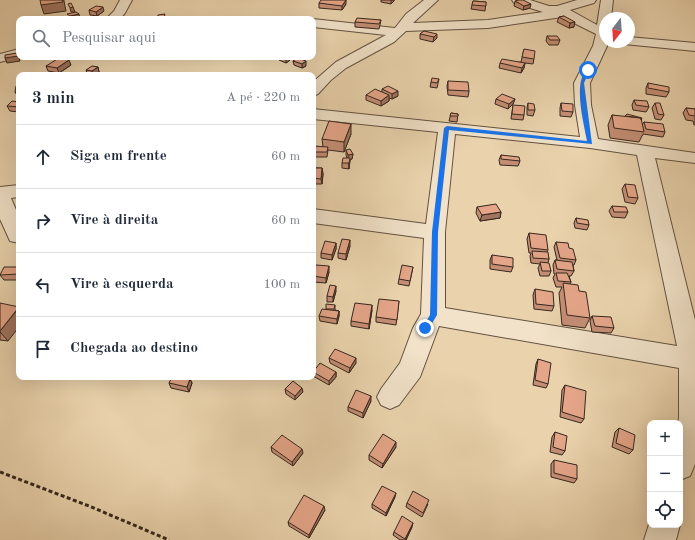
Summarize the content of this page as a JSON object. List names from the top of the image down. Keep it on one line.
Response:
{"north":"bottom","page":{"search":"Pesquisar aqui","heading":["3 min","A pé · 220 m"],"list":[["Siga em frente","60 m"],["Vire à direita","60 m"],["Vire à esquerda","100 m"],"Chegada ao destino"],"map_buttons":["+","−"]}}
